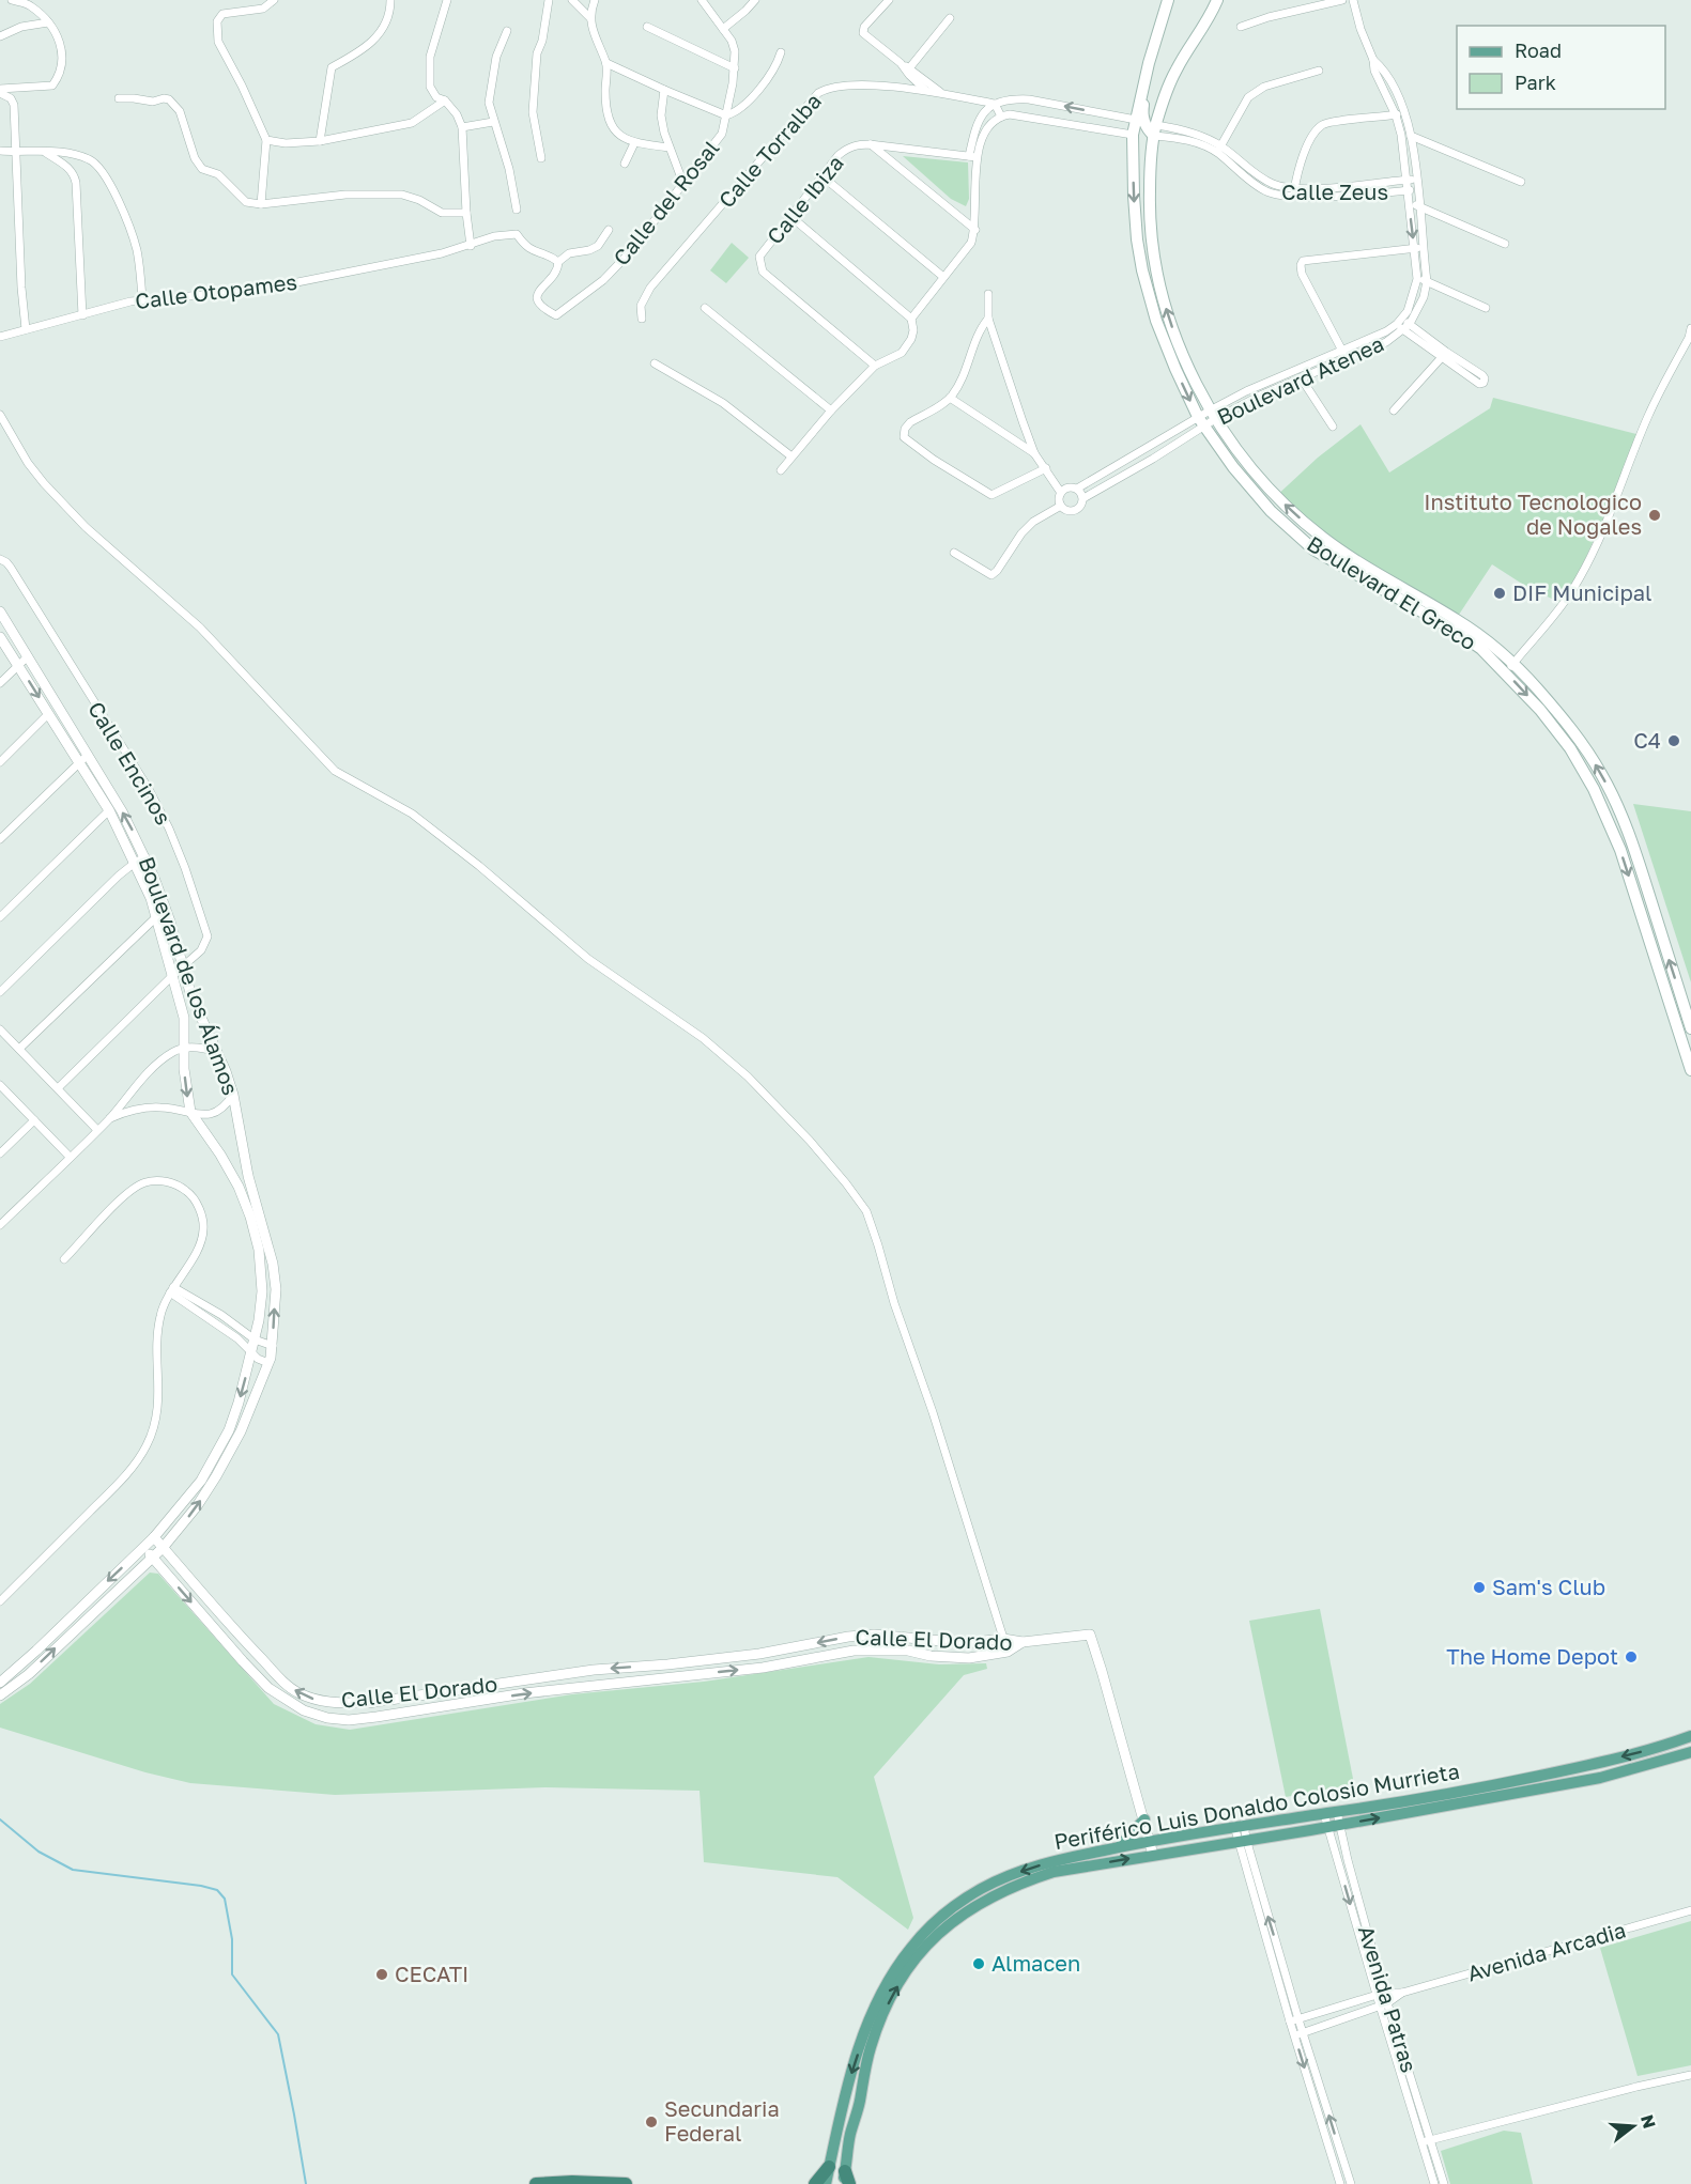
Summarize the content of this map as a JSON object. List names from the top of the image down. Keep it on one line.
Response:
{"streets":{"main road":["Boulevard El Greco","Periférico Luis Donaldo Colosio Murrieta"],"street":["Calle Torralba","Calle Zeus","Calle Ibiza","Calle del Rosal","Calle Otopames","Boulevard Atenea","Calle Encinos","Boulevard de los Álamos","Calle El Dorado","Avenida Arcadia","Avenida Patras"]},"crossings":[["Calle Torralba","Boulevard El Greco"],["Calle Zeus","Boulevard Atenea"],["Calle Zeus","Boulevard El Greco"],["Calle del Rosal","Calle Otopames"],["Boulevard Atenea","Boulevard El Greco"],["Calle Encinos","Boulevard de los Álamos"],["Boulevard de los Álamos","Calle El Dorado"],["Periférico Luis Donaldo Colosio Murrieta","Avenida Patras"],["Avenida Arcadia","Avenida Patras"]],"places":["Instituto Tecnologico de Nogales","DIF Municipal","C4","Sam's Club","The Home Depot","Almacen","CECATI","Secundaria Federal"],"legend":["Road","Park"],"north":"right"}
